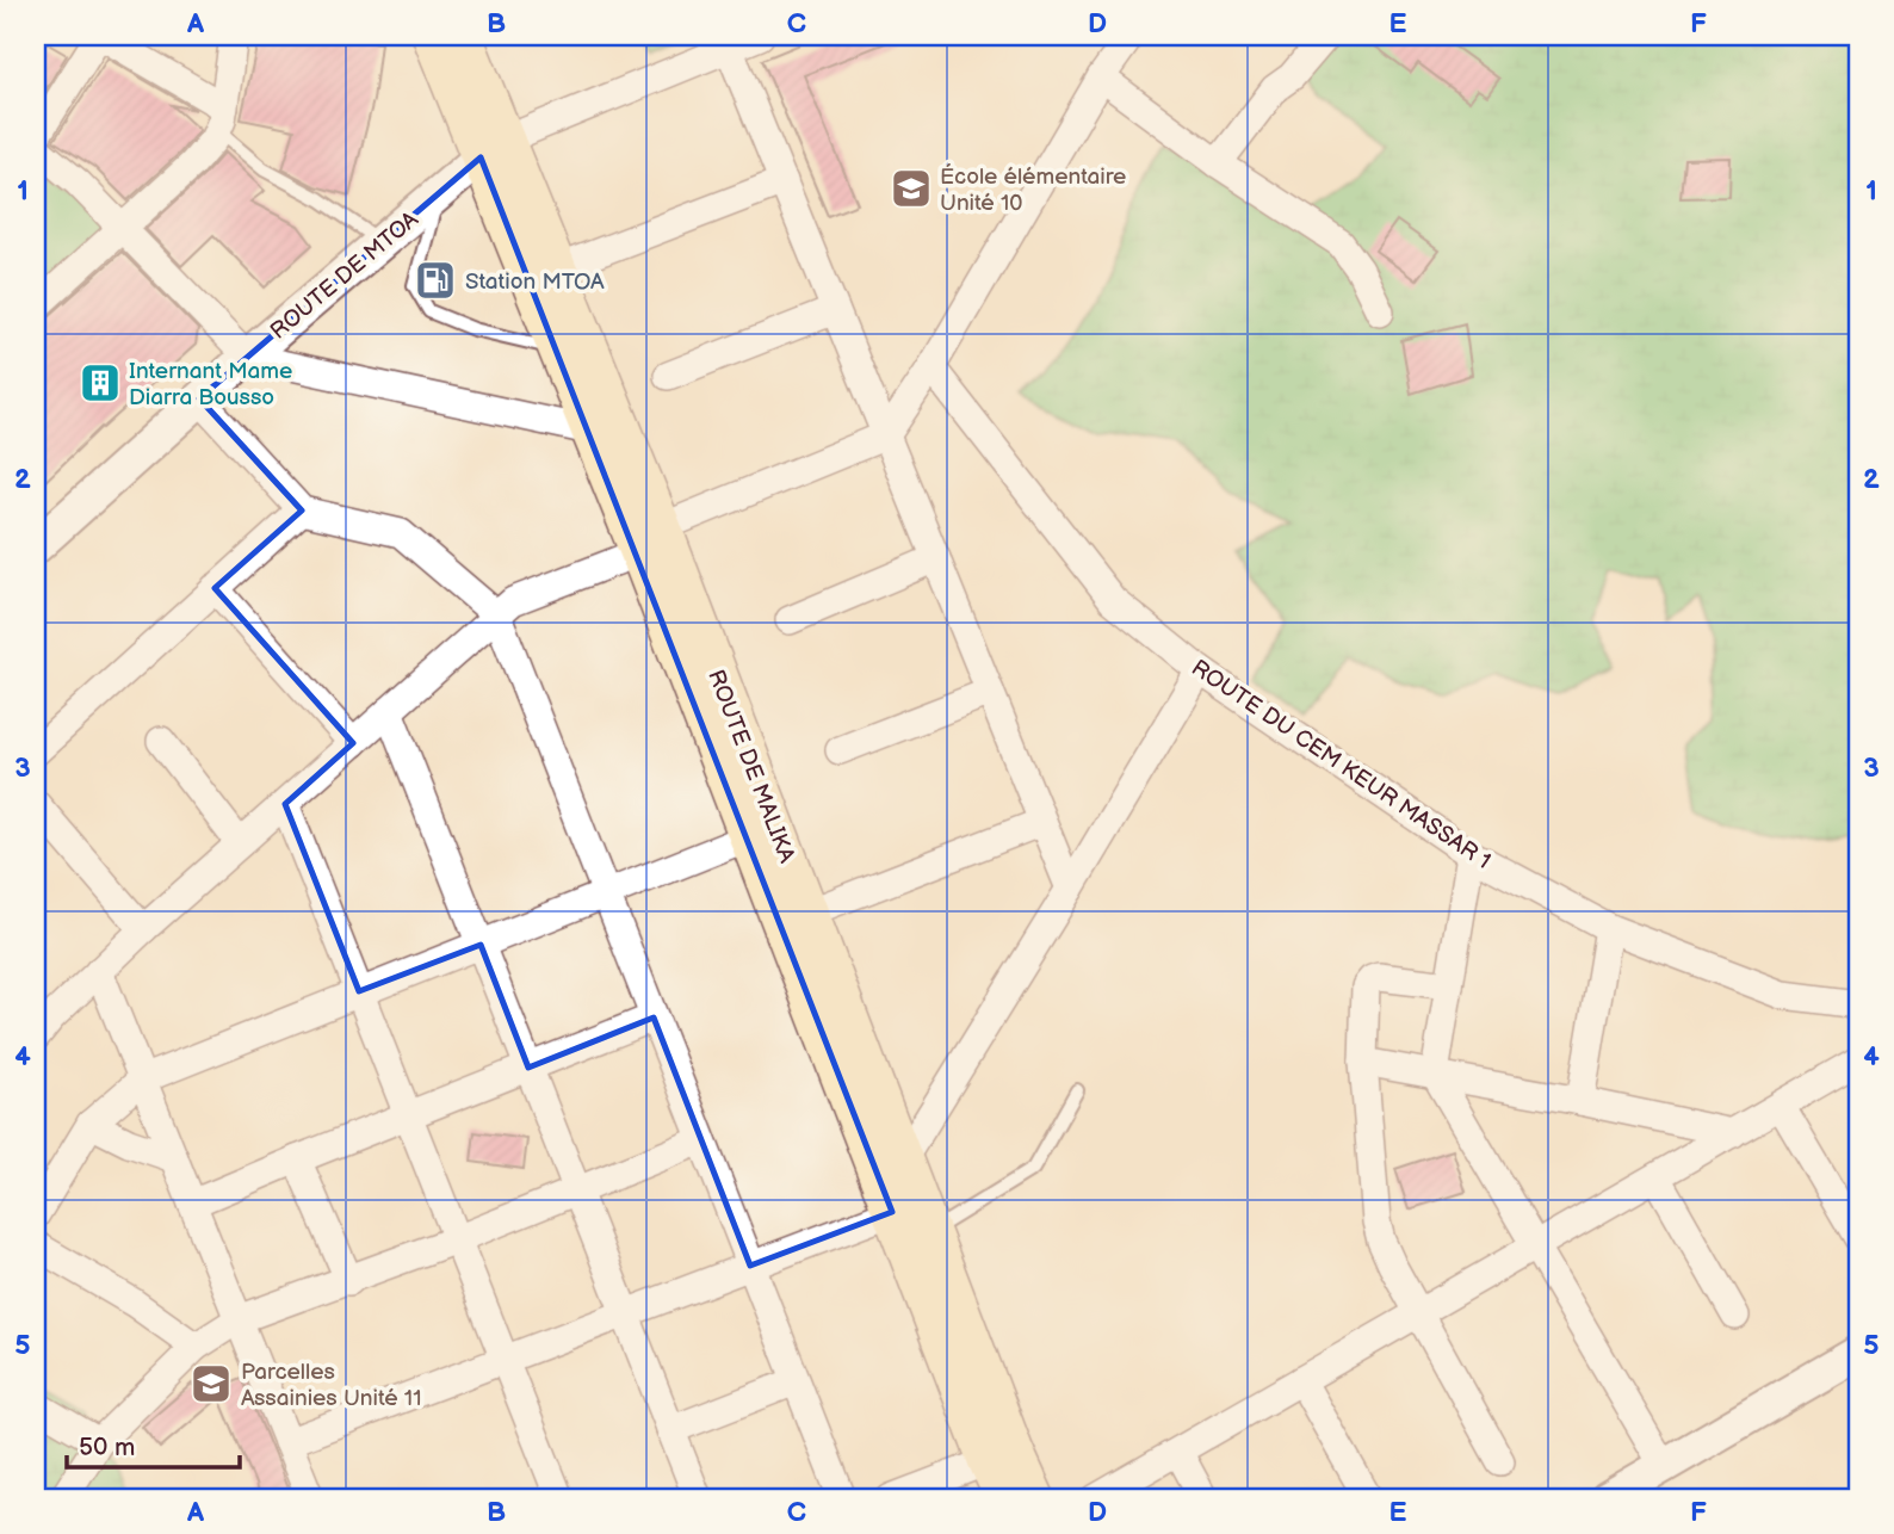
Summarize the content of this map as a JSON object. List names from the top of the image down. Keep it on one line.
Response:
{"streets":{"main road":["ROUTE DE MALIKA"],"street":["ROUTE DE MTOA","ROUTE DU CEM KEUR MASSAR 1"]},"crossings":[["ROUTE DE MTOA","ROUTE DE MALIKA"]],"places":{"school or university":["École élémentaire Unité 10","Parcelles Assainies Unité 11"],"fuel station":["Station MTOA"],"building":["Internant Mame Diarra Bousso"]},"scale_bar":"50 m","grid":{"columns":["A","B","C","D","E","F"],"rows":["1","2","3","4","5"]}}
